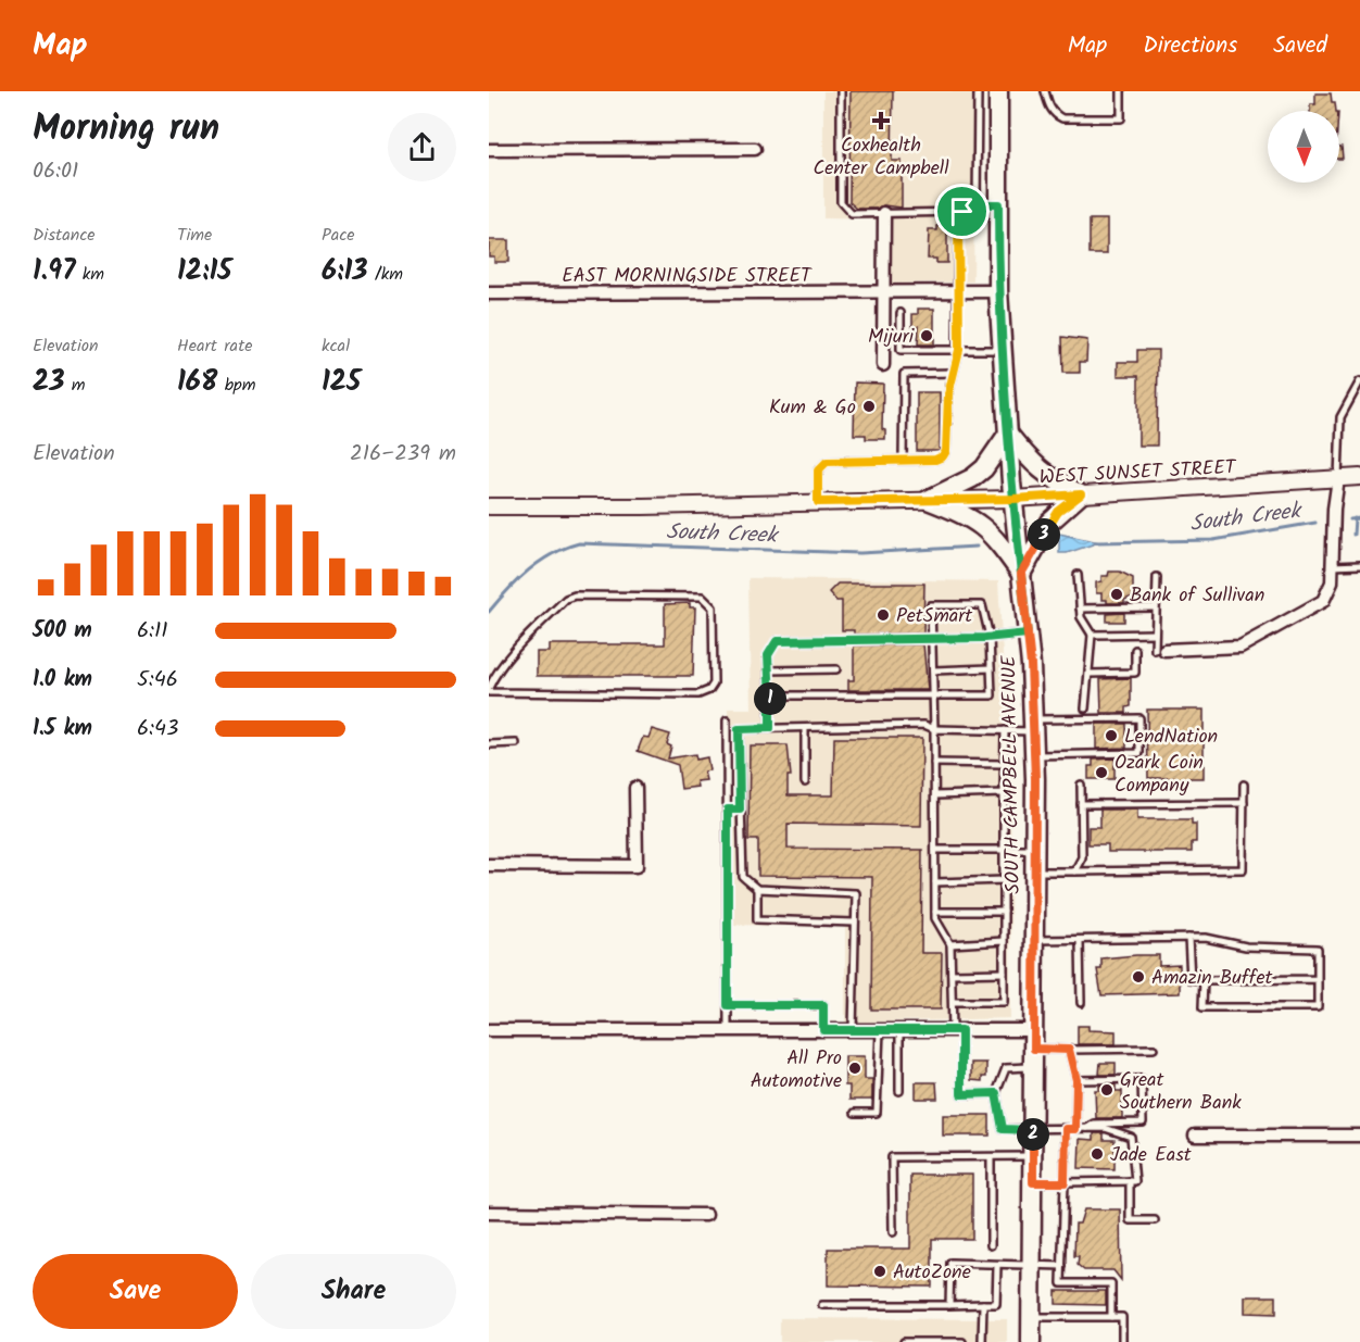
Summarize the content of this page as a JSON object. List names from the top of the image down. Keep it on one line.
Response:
{"streets":{"main road":["WEST SUNSET STREET","SOUTH CAMPBELL AVENUE"],"street":["EAST MORNINGSIDE STREET"]},"crossings":[["EAST MORNINGSIDE STREET","SOUTH CAMPBELL AVENUE"],["WEST SUNSET STREET","SOUTH CAMPBELL AVENUE"]],"water":["South Creek"],"places":{"health":["Coxhealth Center Campbell"],"other":["Mijuri","Kum & Go","Bank of Sullivan","PetSmart","LendNation","Ozark Coin Company","Amazin Buffet","All Pro Automotive","Great Southern Bank","Jade East","AutoZone"]},"north":"bottom","page":{"header":"Map","nav":["Map","Directions","Saved"],"heading":["Morning run","06:01"],"stats":[["Distance","1.97 km"],["Time","12:15"],["Pace","6:13 /km"],["Elevation","23 m"],["Heart rate","168 bpm"],["kcal","125"]],"chart":["Elevation","216–239 m"],"pins":["3","1","2"],"list":[{"name":"500 m","note":"6:11"},{"name":"1.0 km","note":"5:46"},{"name":"1.5 km","note":"6:43"}],"buttons":["Save","Share"]}}
